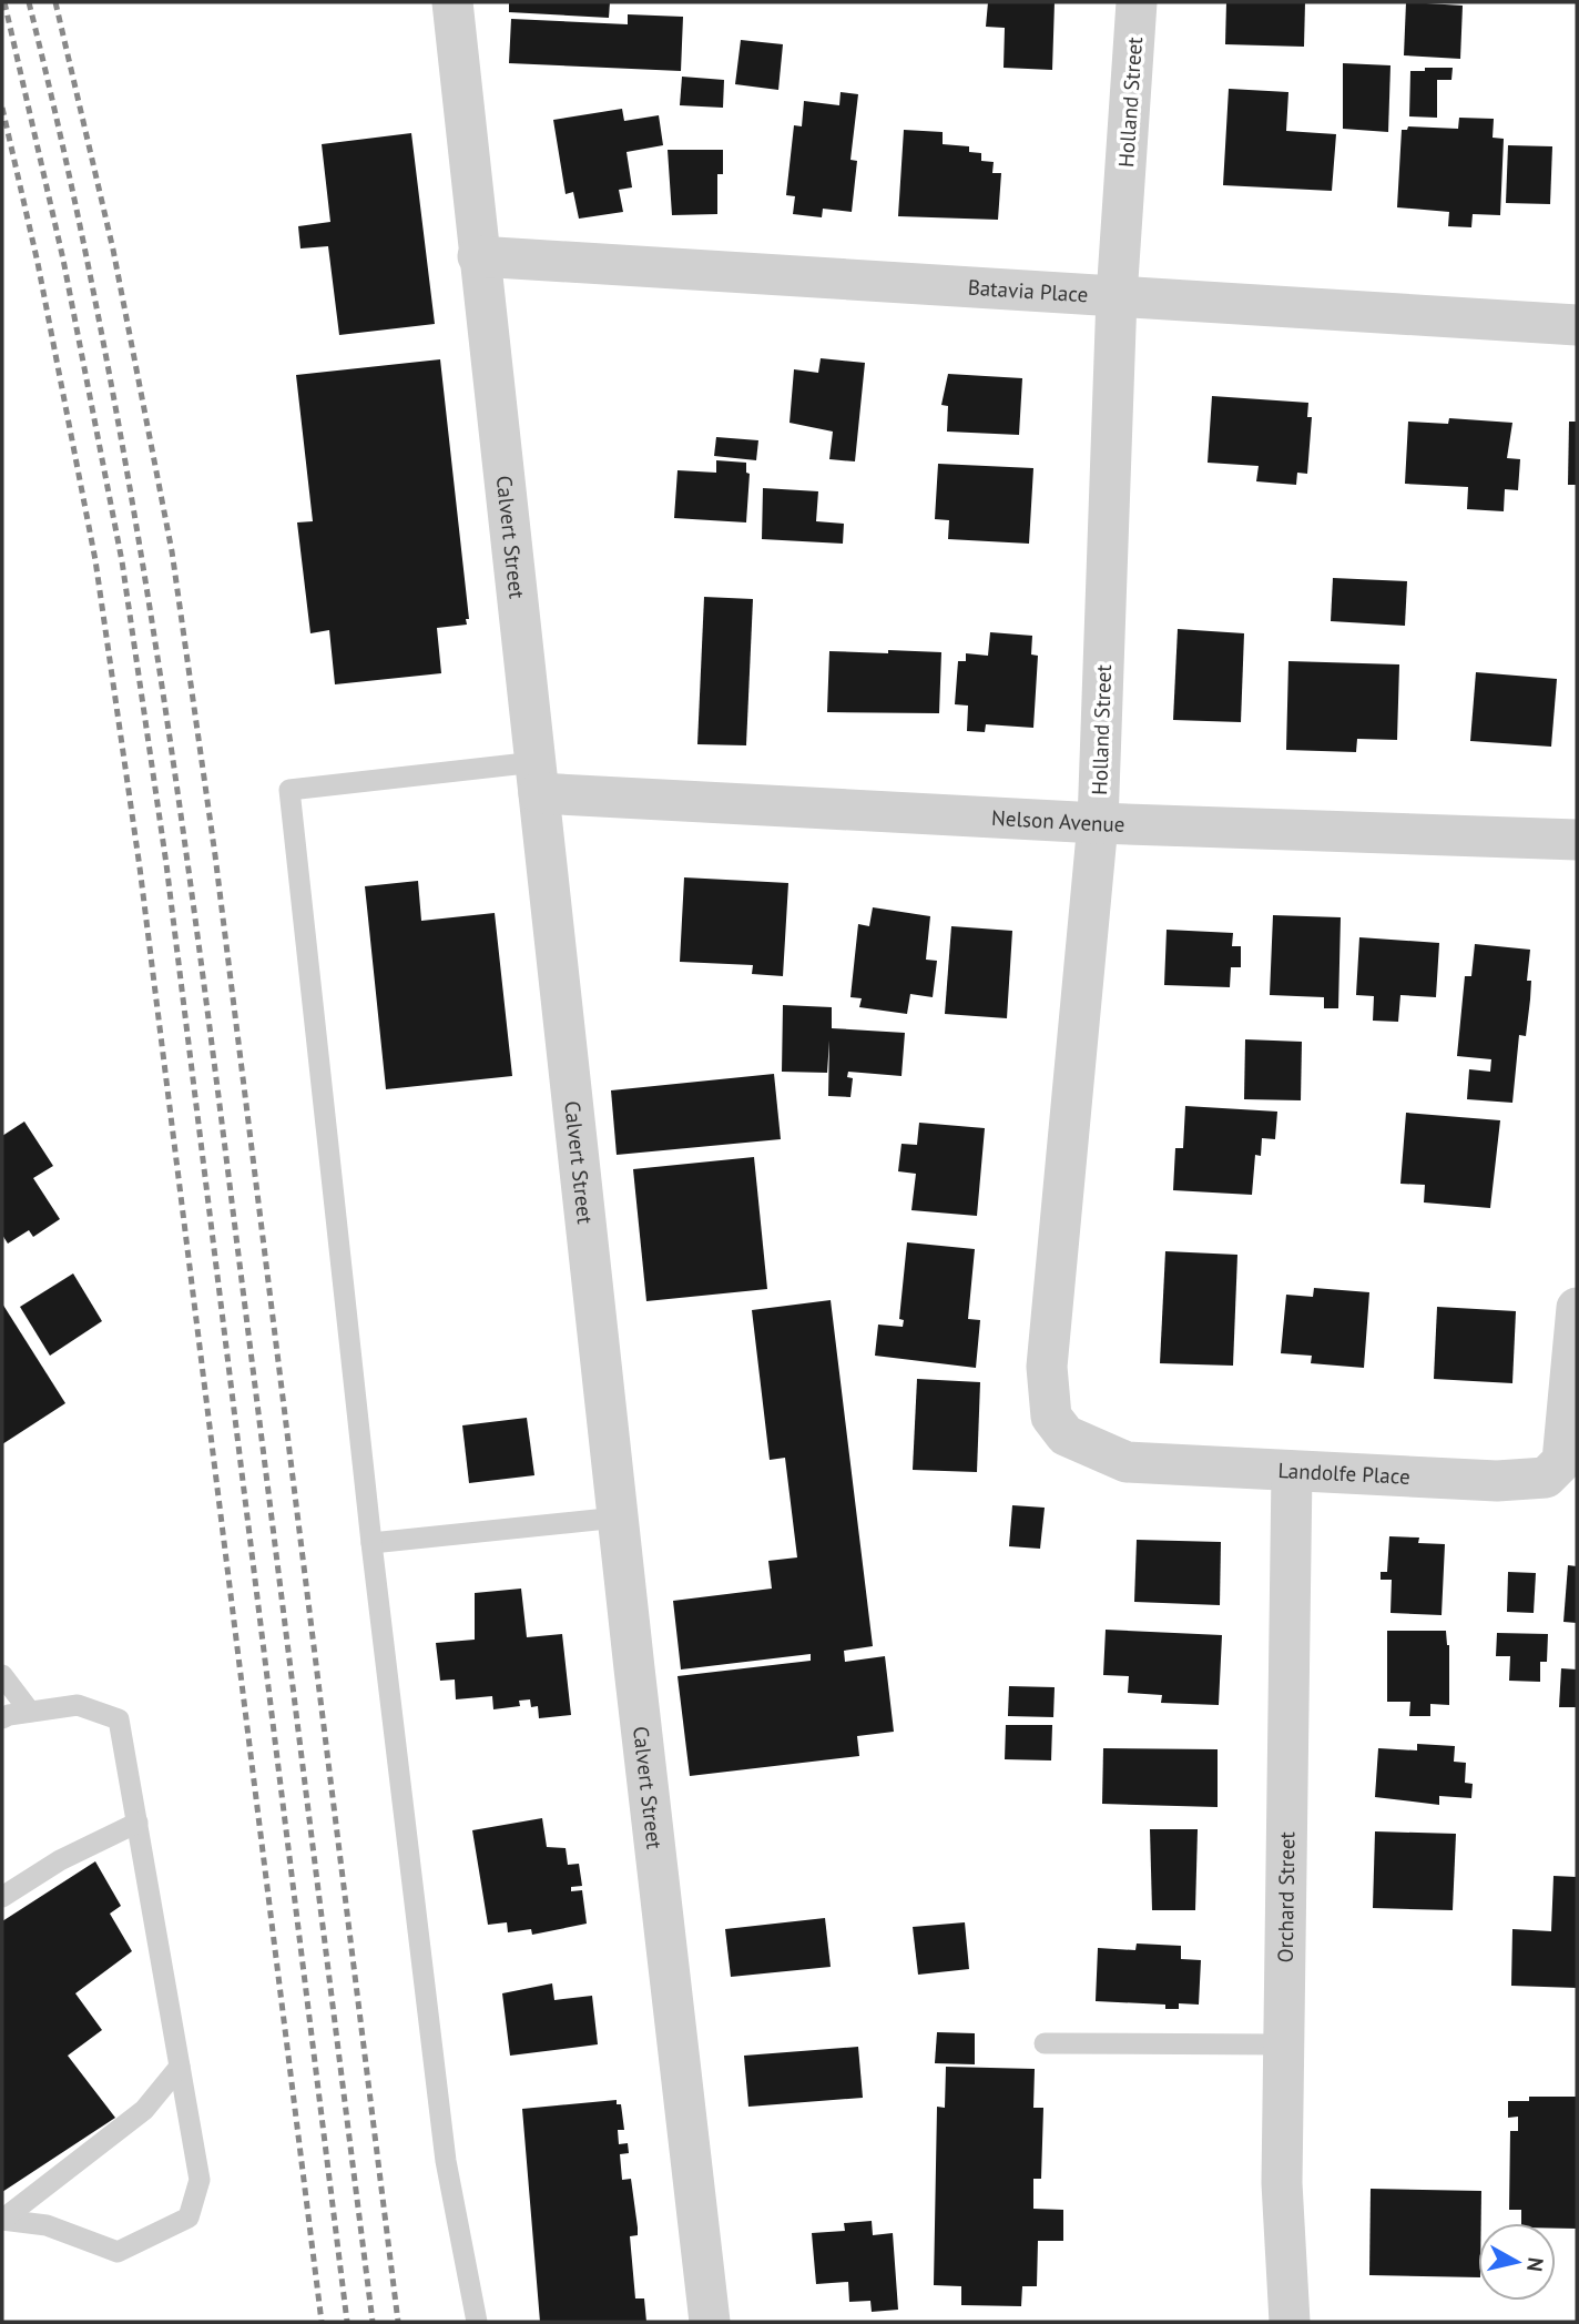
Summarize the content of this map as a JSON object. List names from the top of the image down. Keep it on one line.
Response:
{"streets":{"street":["Holland Street","Batavia Place","Calvert Street","Nelson Avenue","Landolfe Place","Orchard Street"]},"crossings":[["Holland Street","Batavia Place"],["Holland Street","Nelson Avenue"],["Holland Street","Landolfe Place"],["Batavia Place","Calvert Street"],["Calvert Street","Nelson Avenue"],["Landolfe Place","Orchard Street"]],"north":"right"}
